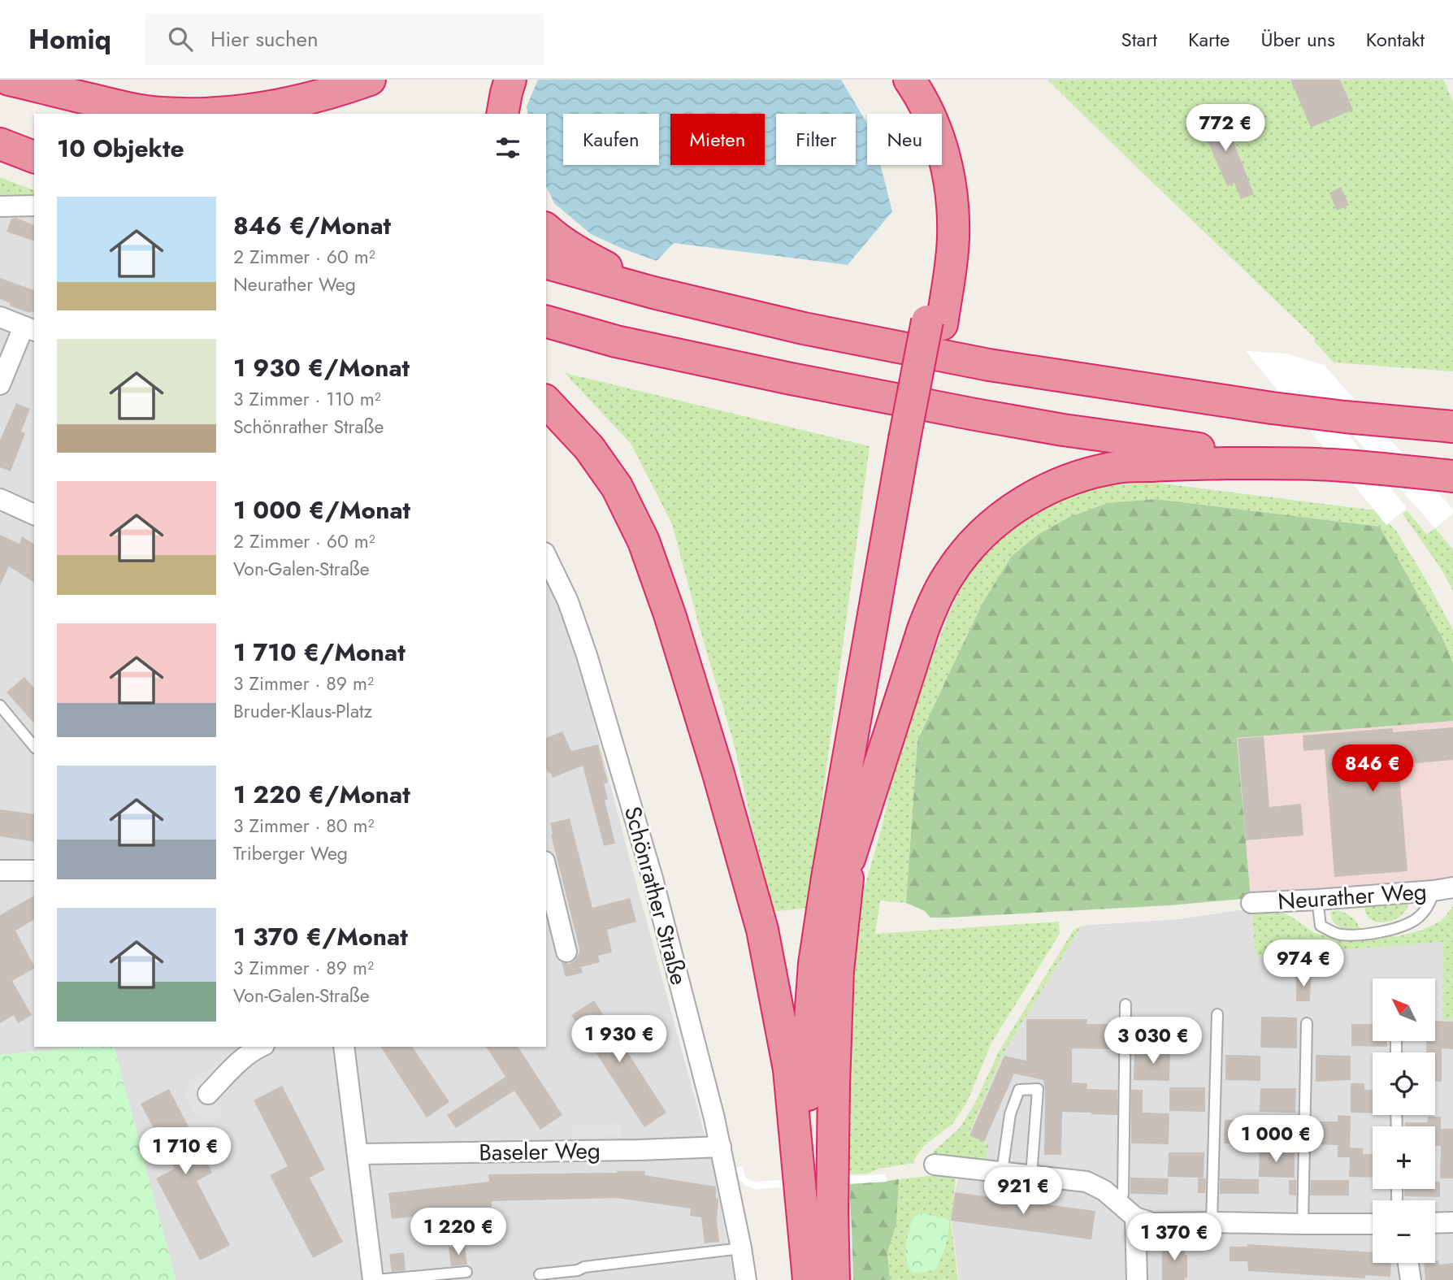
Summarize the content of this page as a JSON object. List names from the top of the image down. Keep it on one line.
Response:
{"streets":{"street":["Schönrather Straße","Neurather Weg","Baseler Weg"]},"crossings":[["Schönrather Straße","Baseler Weg"]],"north":"top left","page":{"header":"Homiq","search":"Hier suchen","nav":["Start","Karte","Über uns","Kontakt"],"price":["772 €","846 €","974 €","1 930 €","3 030 €","1 000 €","1 710 €","921 €","1 220 €","1 370 €"],"chip":["Kaufen","Mieten","Filter","Neu"],"heading":"10 Objekte","list":[{"name":"846 €/Monat","note":"2 Zimmer · 60 m² · Neurather Weg"},{"name":"1 930 €/Monat","note":"3 Zimmer · 110 m² · Schönrather Straße"},{"name":"1 000 €/Monat","note":"2 Zimmer · 60 m² · Von-Galen-Straße"},{"name":"1 710 €/Monat","note":"3 Zimmer · 89 m² · Bruder-Klaus-Platz"},{"name":"1 220 €/Monat","note":"3 Zimmer · 80 m² · Triberger Weg"},{"name":"1 370 €/Monat","note":"3 Zimmer · 89 m² · Von-Galen-Straße"}],"map_buttons":["+","−"]}}
